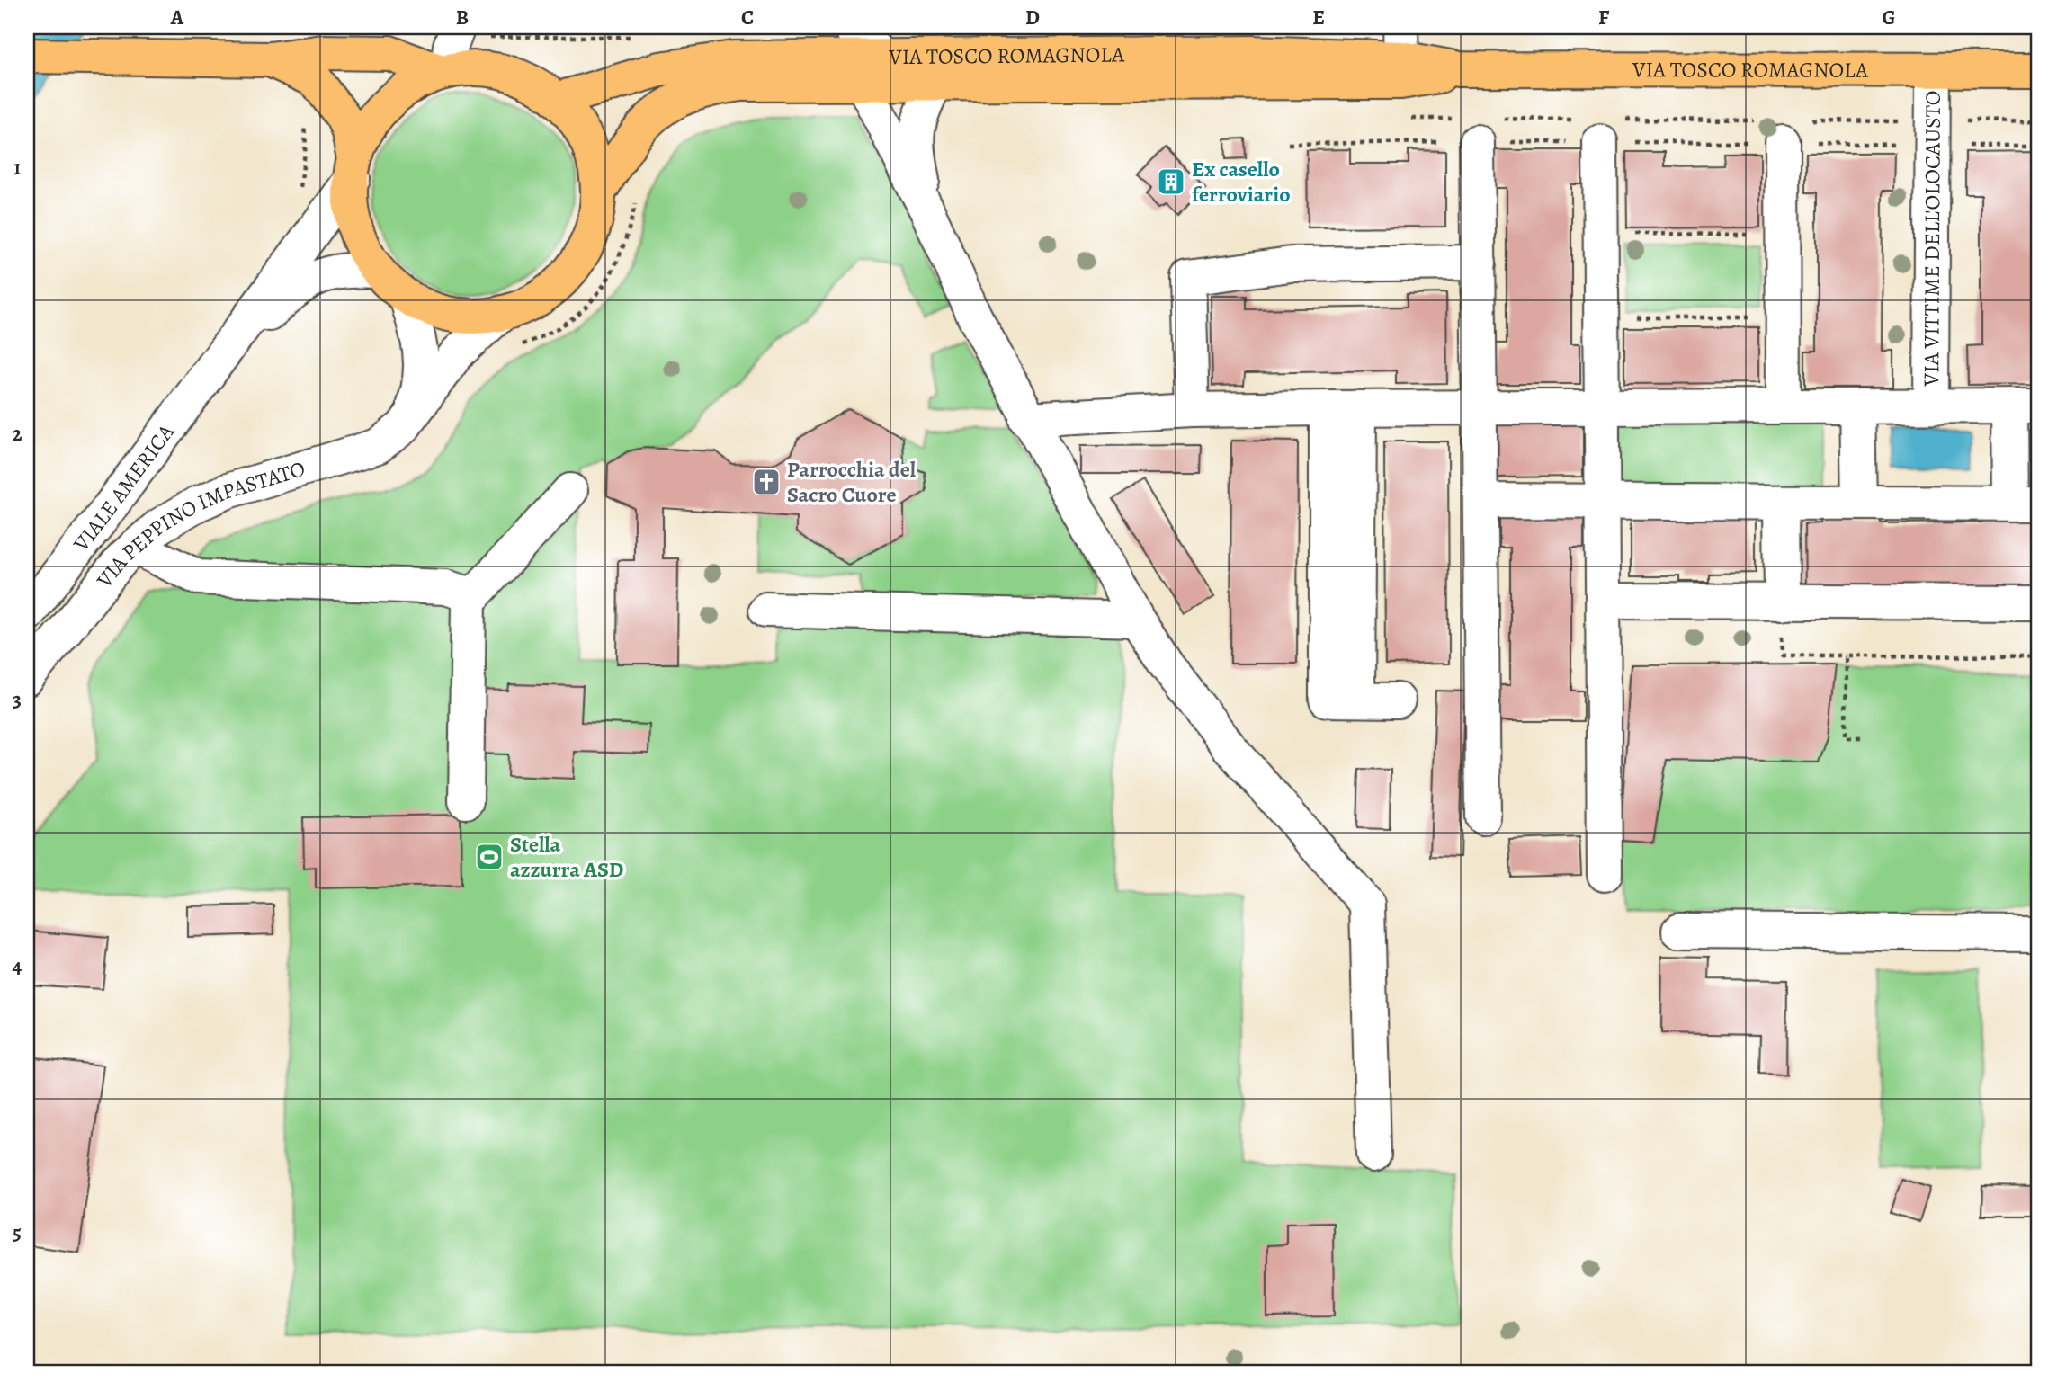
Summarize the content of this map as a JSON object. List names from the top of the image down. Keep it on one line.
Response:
{"streets":{"main road":["VIA TOSCO ROMAGNOLA"],"street":["VIA VITTIME DELL'OLOCAUSTO","VIALE AMERICA","VIA PEPPINO IMPASTATO"]},"crossings":[["VIA TOSCO ROMAGNOLA","VIA VITTIME DELL'OLOCAUSTO"]],"places":{"building":["Ex casello ferroviario"],"church":["Parrocchia del Sacro Cuore"],"sports":["Stella azzurra ASD"]},"grid":{"columns":["A","B","C","D","E","F","G"],"rows":["1","2","3","4","5"]}}
